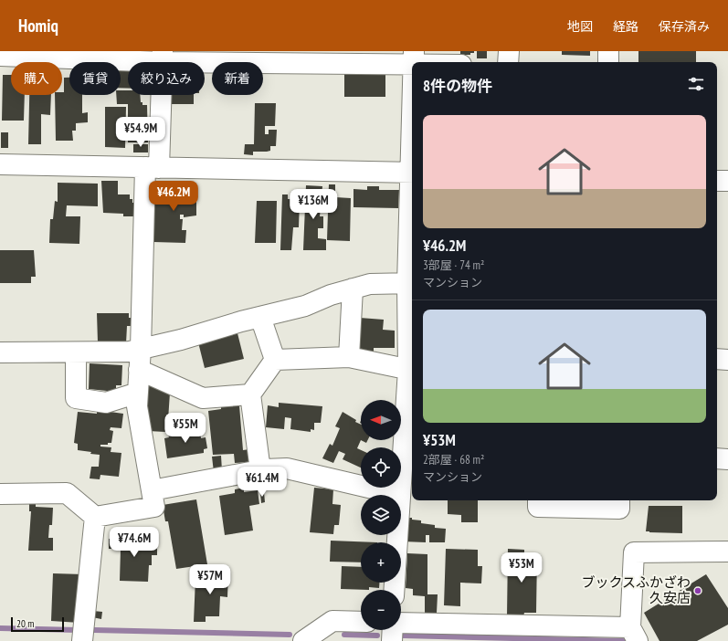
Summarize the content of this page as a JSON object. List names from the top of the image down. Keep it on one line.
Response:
{"places":["ブックスふかざわ 久安店"],"scale_bar":"20 m","north":"left","page":{"header":"Homiq","nav":["地図","経路","保存済み"],"chip":["購入","賃貸","絞り込み","新着"],"heading":"8件の物件","list":[{"name":"¥46.2M","note":"3部屋 · 74 m² · マンション"},{"name":"¥53M","note":"2部屋 · 68 m² · マンション"}],"price":["¥54.9M","¥46.2M","¥136M","¥55M","¥61.4M","¥74.6M","¥53M","¥57M"],"map_buttons":["+","−"],"scale":"20 m"}}
